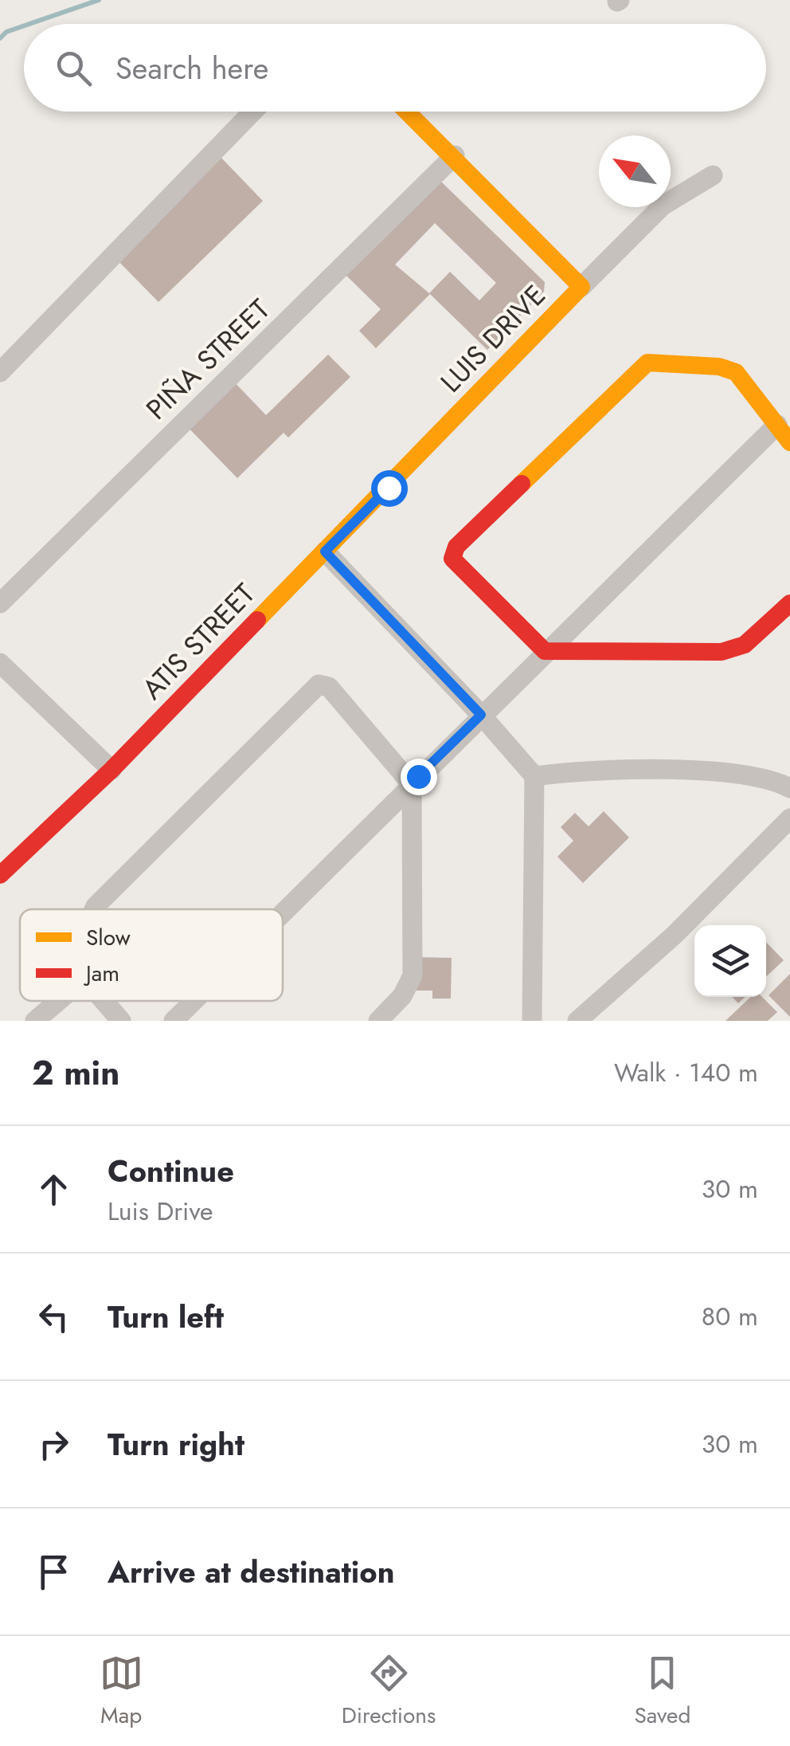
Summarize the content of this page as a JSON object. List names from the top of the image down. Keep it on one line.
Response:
{"streets":{"street":["LUIS DRIVE","PIÑA STREET","ATIS STREET"]},"crossings":[["LUIS DRIVE","PIÑA STREET"],["LUIS DRIVE","ATIS STREET"]],"legend":["Slow","Jam"],"north":"top left","page":{"search":"Search here","heading":["2 min","Walk · 140 m"],"list":[["Continue","Luis Drive","30 m"],["Turn left","80 m"],["Turn right","30 m"],"Arrive at destination"],"nav":["Map","Directions","Saved"]}}
